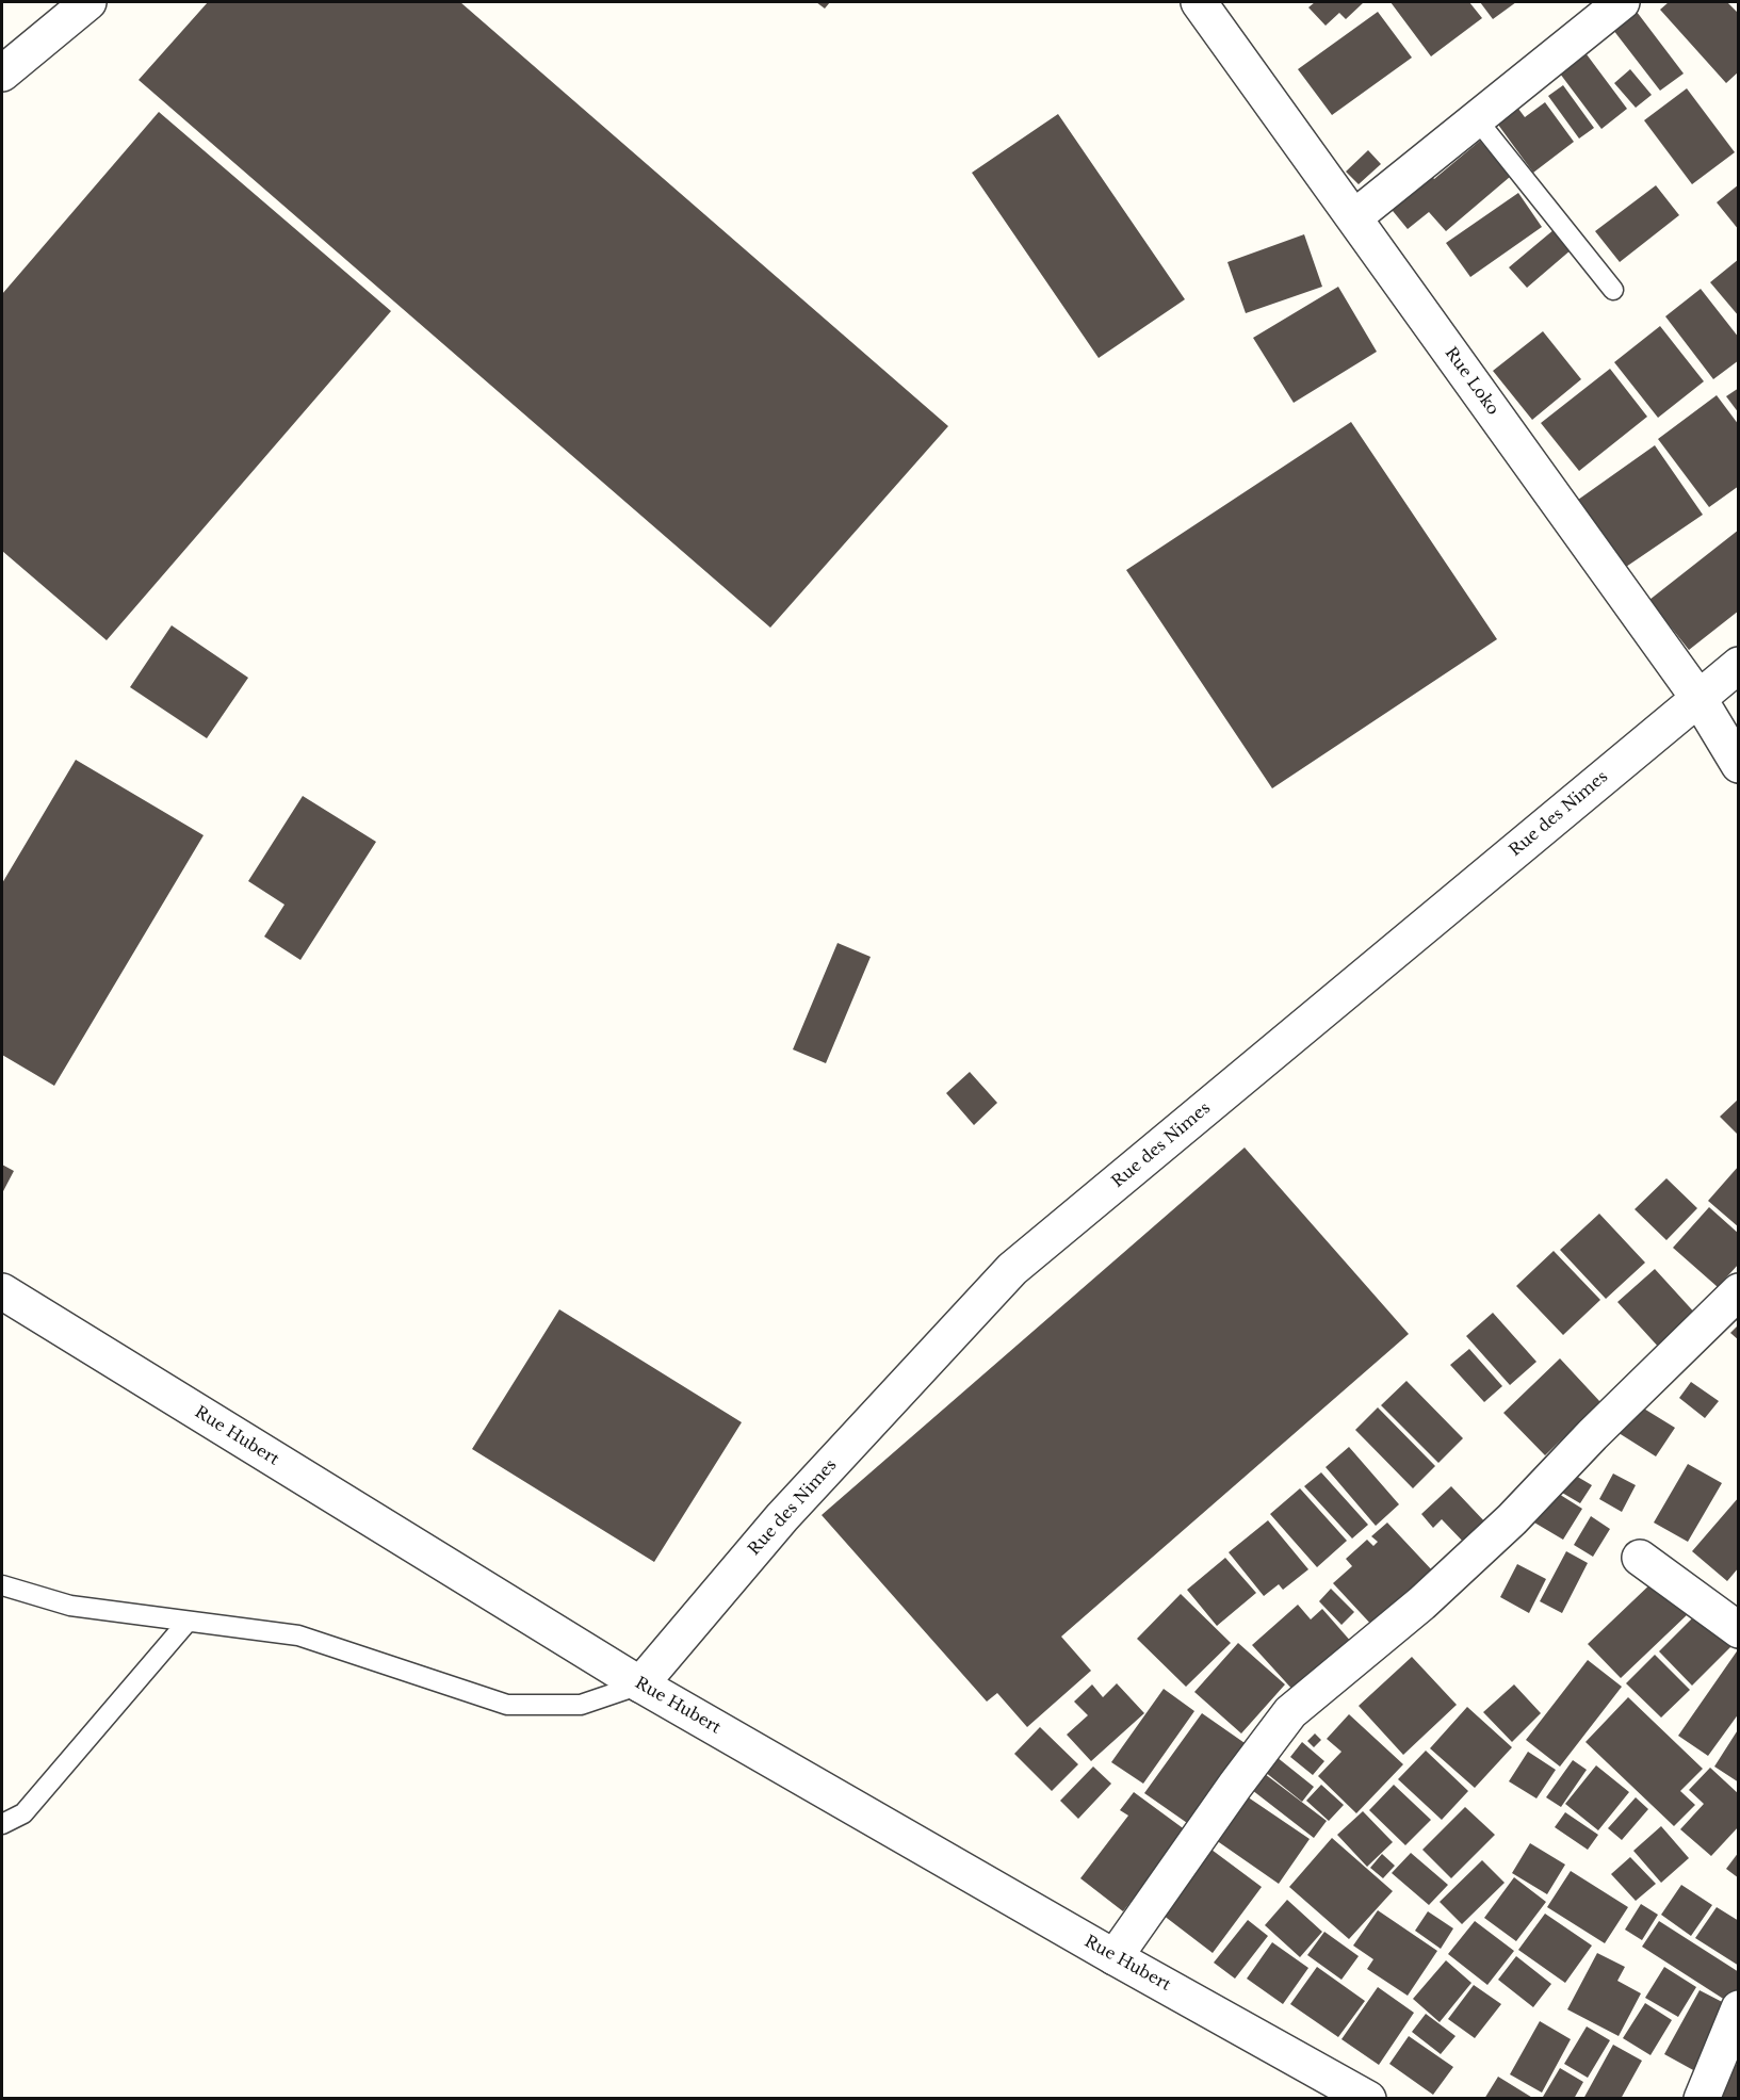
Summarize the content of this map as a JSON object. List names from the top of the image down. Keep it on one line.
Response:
{"streets":{"street":["Rue Loko","Rue des Nimes","Rue Hubert"]},"crossings":[["Rue Loko","Rue des Nimes"],["Rue des Nimes","Rue Hubert"]]}
